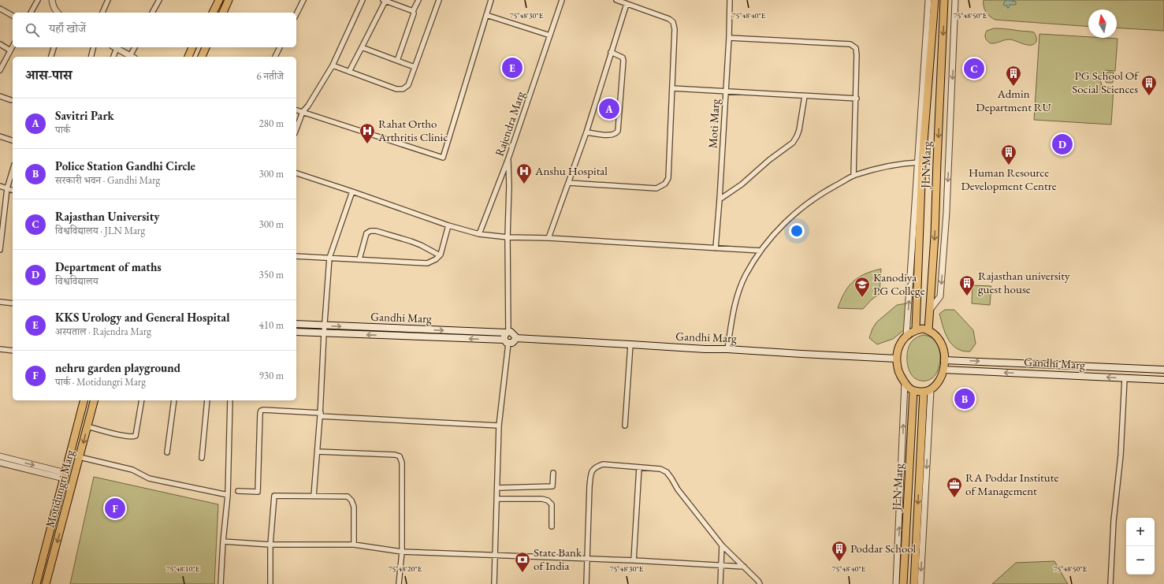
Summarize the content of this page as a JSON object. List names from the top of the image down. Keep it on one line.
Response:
{"streets":{"main road":["JLN Marg","Gandhi Marg","Motidungri Marg"],"street":["Rajendra Marg","Moti Marg"]},"crossings":[["JLN Marg","Gandhi Marg"]],"places":{"building":["Admin Department RU","PG School Of Social Sciences","Human Resource Development Centre","Rajasthan university guest house","Poddar School"],"hospital":["Rahat Ortho Arthritis Clinic","Anshu Hospital"],"school or university":["Kanodiya PG College"],"office":["RA Poddar Institute of Management"],"bank":["State Bank of India"]},"north":"top","page":{"search":"यहाँ खोजें","pins":["E","C","A","D","B","F"],"heading":["आस-पास","6 नतीजे"],"list":[{"mark":"A","name":"Savitri Park","note":"पार्क","value":"280 m"},{"mark":"B","name":"Police Station Gandhi Circle","note":"सरकारी भवन · Gandhi Marg","value":"300 m"},{"mark":"C","name":"Rajasthan University","note":"विश्वविद्यालय · JLN Marg","value":"300 m"},{"mark":"D","name":"Department of maths","note":"विश्वविद्यालय","value":"350 m"},{"mark":"E","name":"KKS Urology and General Hospital","note":"अस्पताल · Rajendra Marg","value":"410 m"},{"mark":"F","name":"nehru garden playground","note":"पार्क · Motidungri Marg","value":"930 m"}],"map_buttons":["+","−"]},"coordinates":["75°48'30\"E","75°48'40\"E","75°48'50\"E","75°48'10\"E","75°48'20\"E"]}
